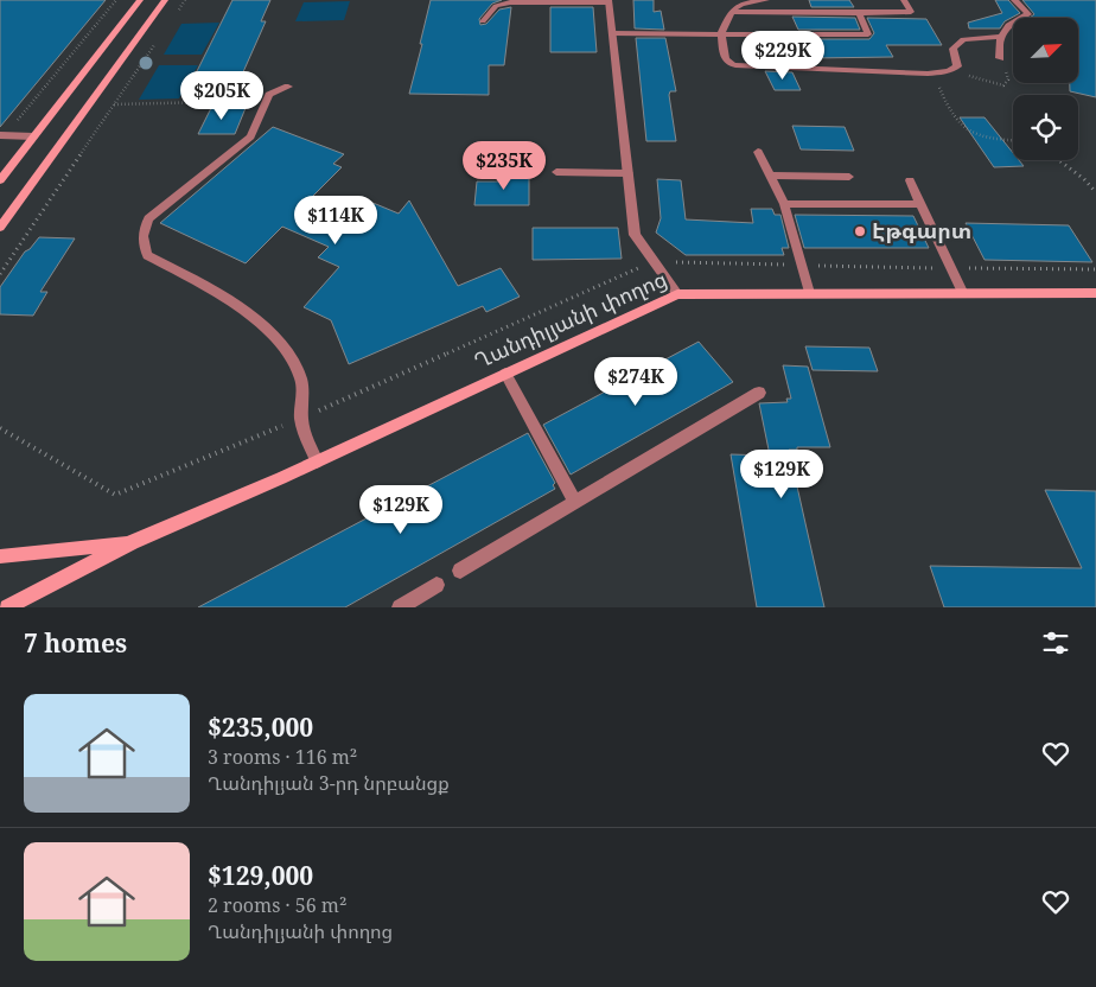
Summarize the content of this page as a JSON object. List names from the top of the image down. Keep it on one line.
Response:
{"streets":{"main road":["Ղանդիլյանի փողոց"]},"places":["Էթգարտ"],"north":"top right","page":{"price":["$229K","$205K","$235K","$114K","$274K","$129K","$129K"],"heading":"7 homes","list":[{"name":"$235,000","note":"3 rooms · 116 m² · Ղանդիլյան 3-րդ նրբանցք"},{"name":"$129,000","note":"2 rooms · 56 m² · Ղանդիլյանի փողոց"}]}}
